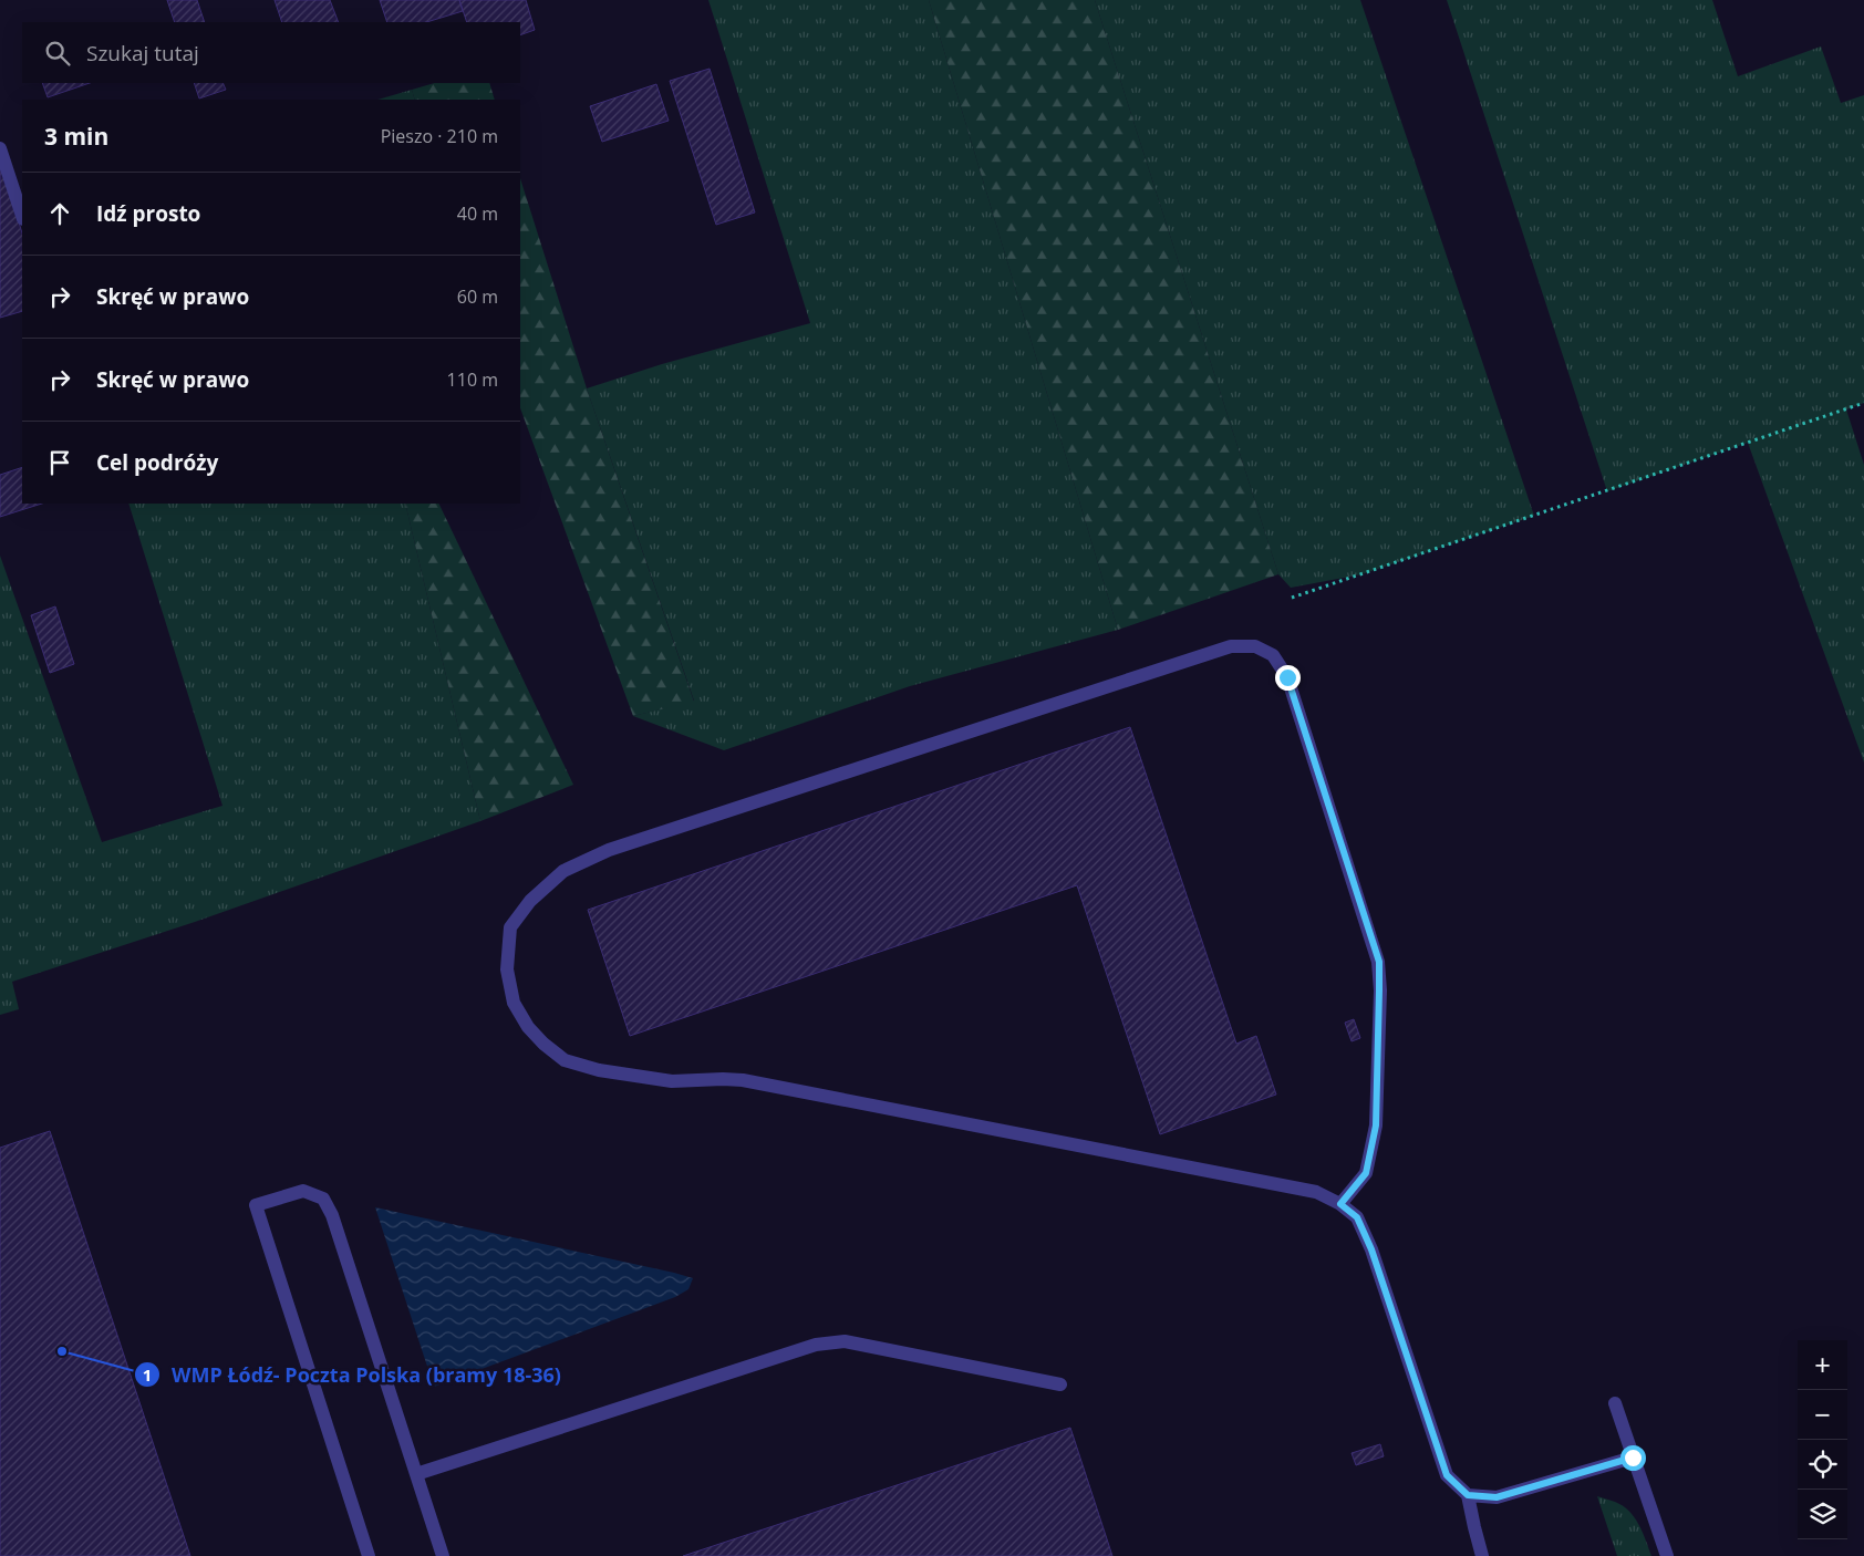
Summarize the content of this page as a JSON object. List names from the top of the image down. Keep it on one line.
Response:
{"places":["WMP Łódź- Poczta Polska (bramy 18-36)"],"page":{"search":"Szukaj tutaj","heading":["3 min","Pieszo · 210 m"],"list":[["Idź prosto","40 m"],["Skręć w prawo","60 m"],["Skręć w prawo","110 m"],"Cel podróży"],"map_buttons":["+","−"]}}
